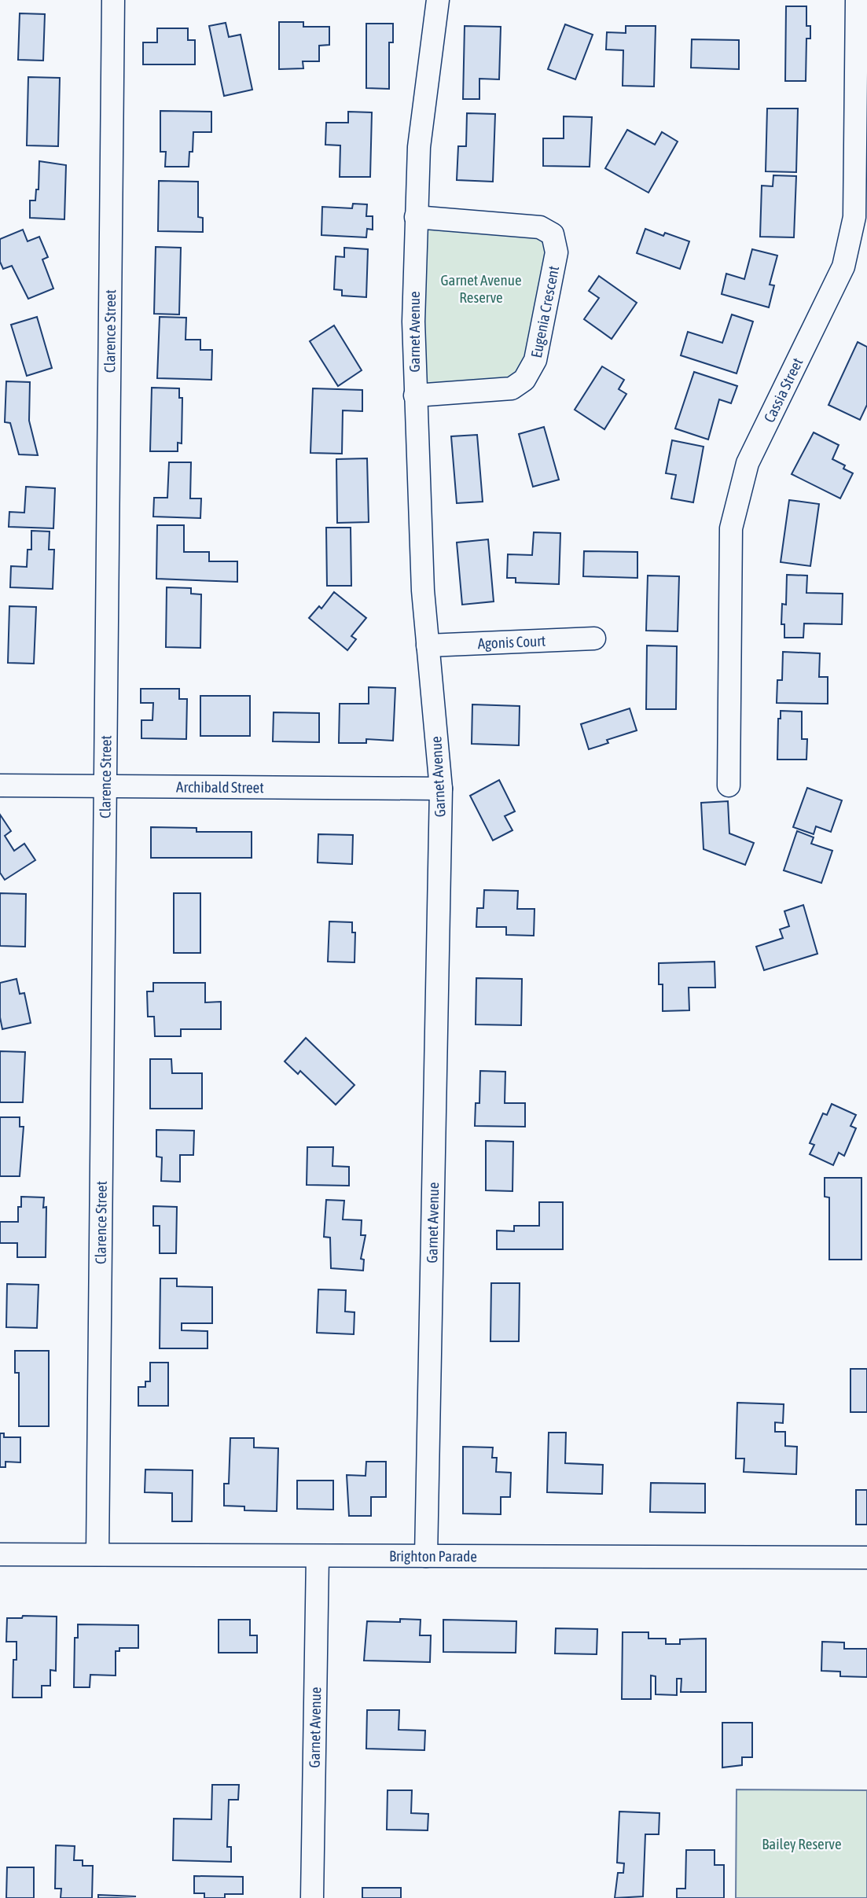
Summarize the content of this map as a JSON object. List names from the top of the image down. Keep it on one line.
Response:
{"streets":{"street":["Eugenia Crescent","Clarence Street","Garnet Avenue","Cassia Street","Agonis Court","Archibald Street","Brighton Parade"]},"crossings":[["Eugenia Crescent","Garnet Avenue"],["Clarence Street","Archibald Street"],["Clarence Street","Brighton Parade"],["Garnet Avenue","Agonis Court"],["Garnet Avenue","Archibald Street"],["Garnet Avenue","Brighton Parade"]],"parks":["Garnet Avenue Reserve","Bailey Reserve"]}
